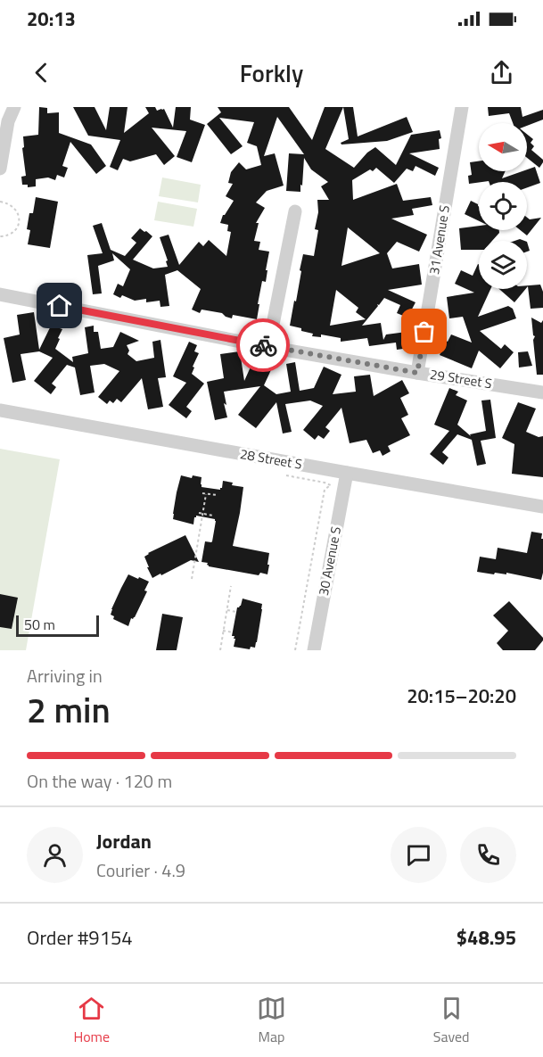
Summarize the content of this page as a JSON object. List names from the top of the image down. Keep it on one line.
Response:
{"streets":{"street":["31 Avenue S","29 Street S","28 Street S","30 Avenue S"]},"crossings":[["31 Avenue S","29 Street S"],["28 Street S","30 Avenue S"]],"scale_bar":"50 m","north":"left","page":{"status":"20:13","header":"Forkly","scale":"50 m","heading":["2 min","Arriving in","20:15–20:20"],"panel":["Jordan","Courier · 4.9","Order #9154","$48.95"],"bar":"On the way · 120 m","tabs":["Home","Map","Saved"]}}
